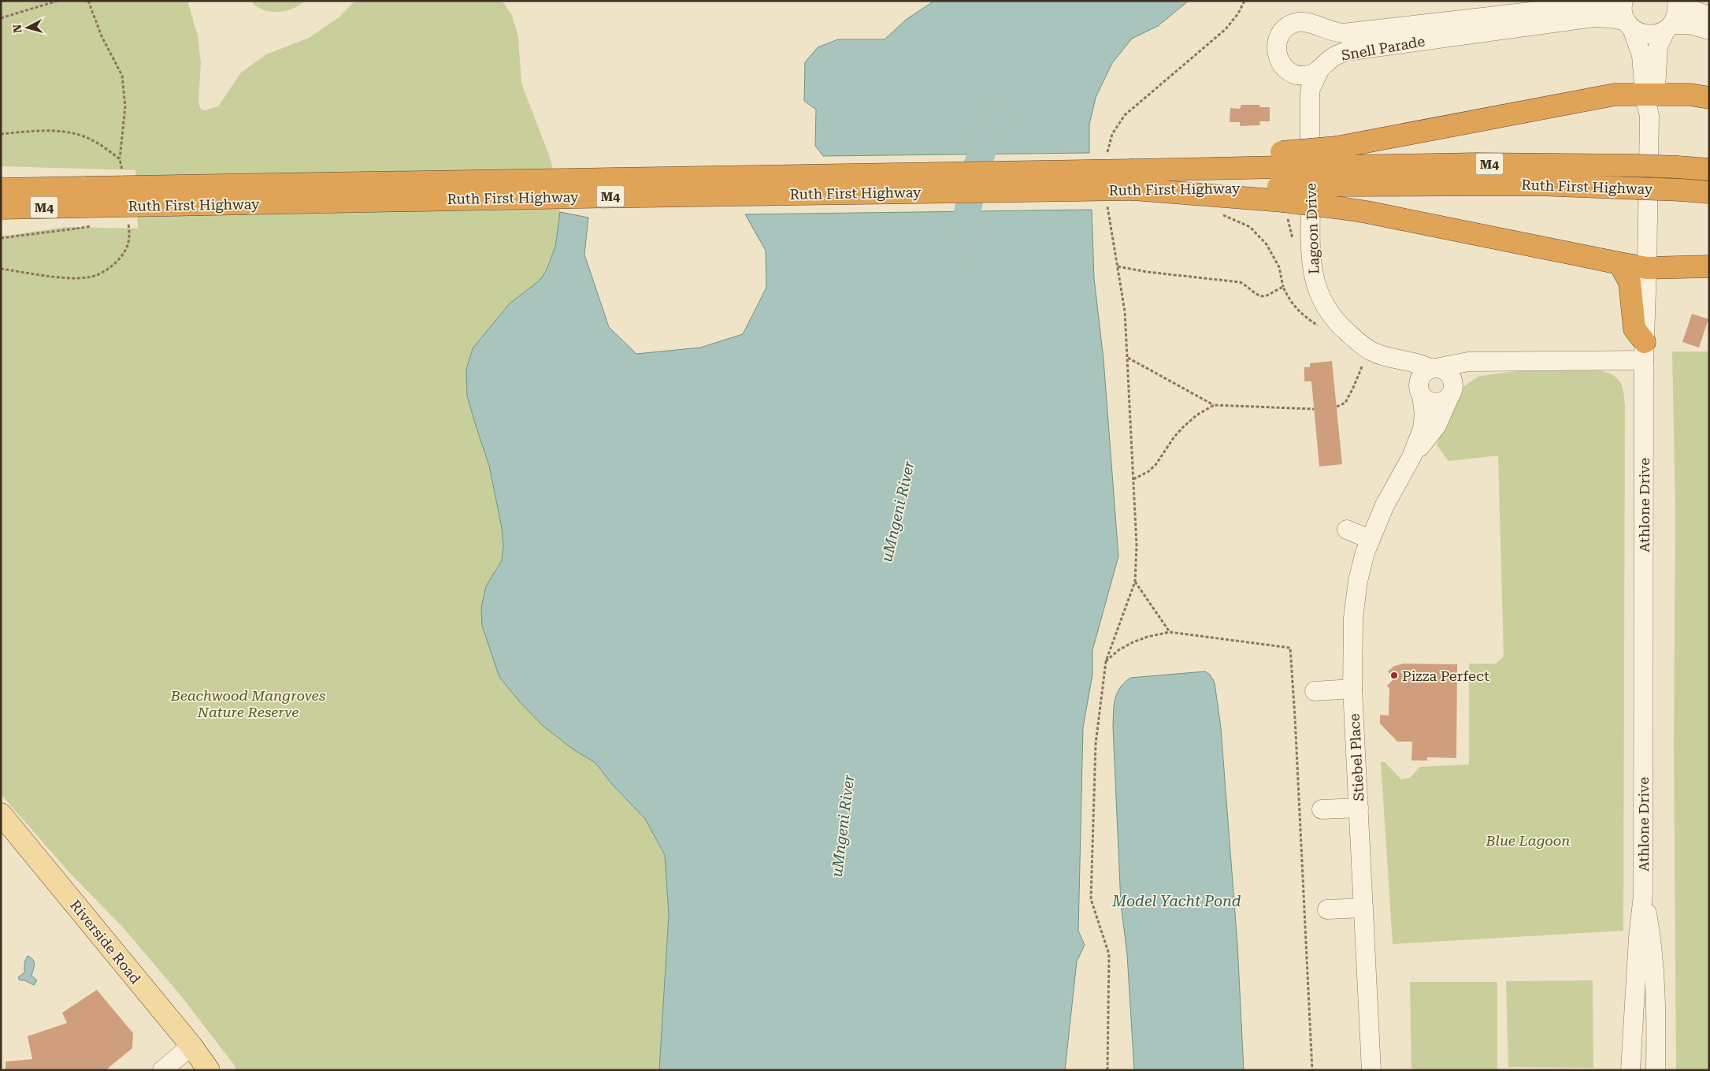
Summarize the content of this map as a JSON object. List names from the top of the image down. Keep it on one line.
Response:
{"streets":{"highway":["M4","Ruth First Highway"],"main road":["Riverside Road"],"street":["Snell Parade","Lagoon Drive","Athlone Drive","Stiebel Place"]},"crossings":[["Snell Parade","Lagoon Drive"],["Snell Parade","Athlone Drive"],["Lagoon Drive","Stiebel Place"]],"water":["uMngeni River","Model Yacht Pond"],"parks":["Beachwood Mangroves Nature Reserve","Blue Lagoon"],"places":["Pizza Perfect"],"north":"left"}
